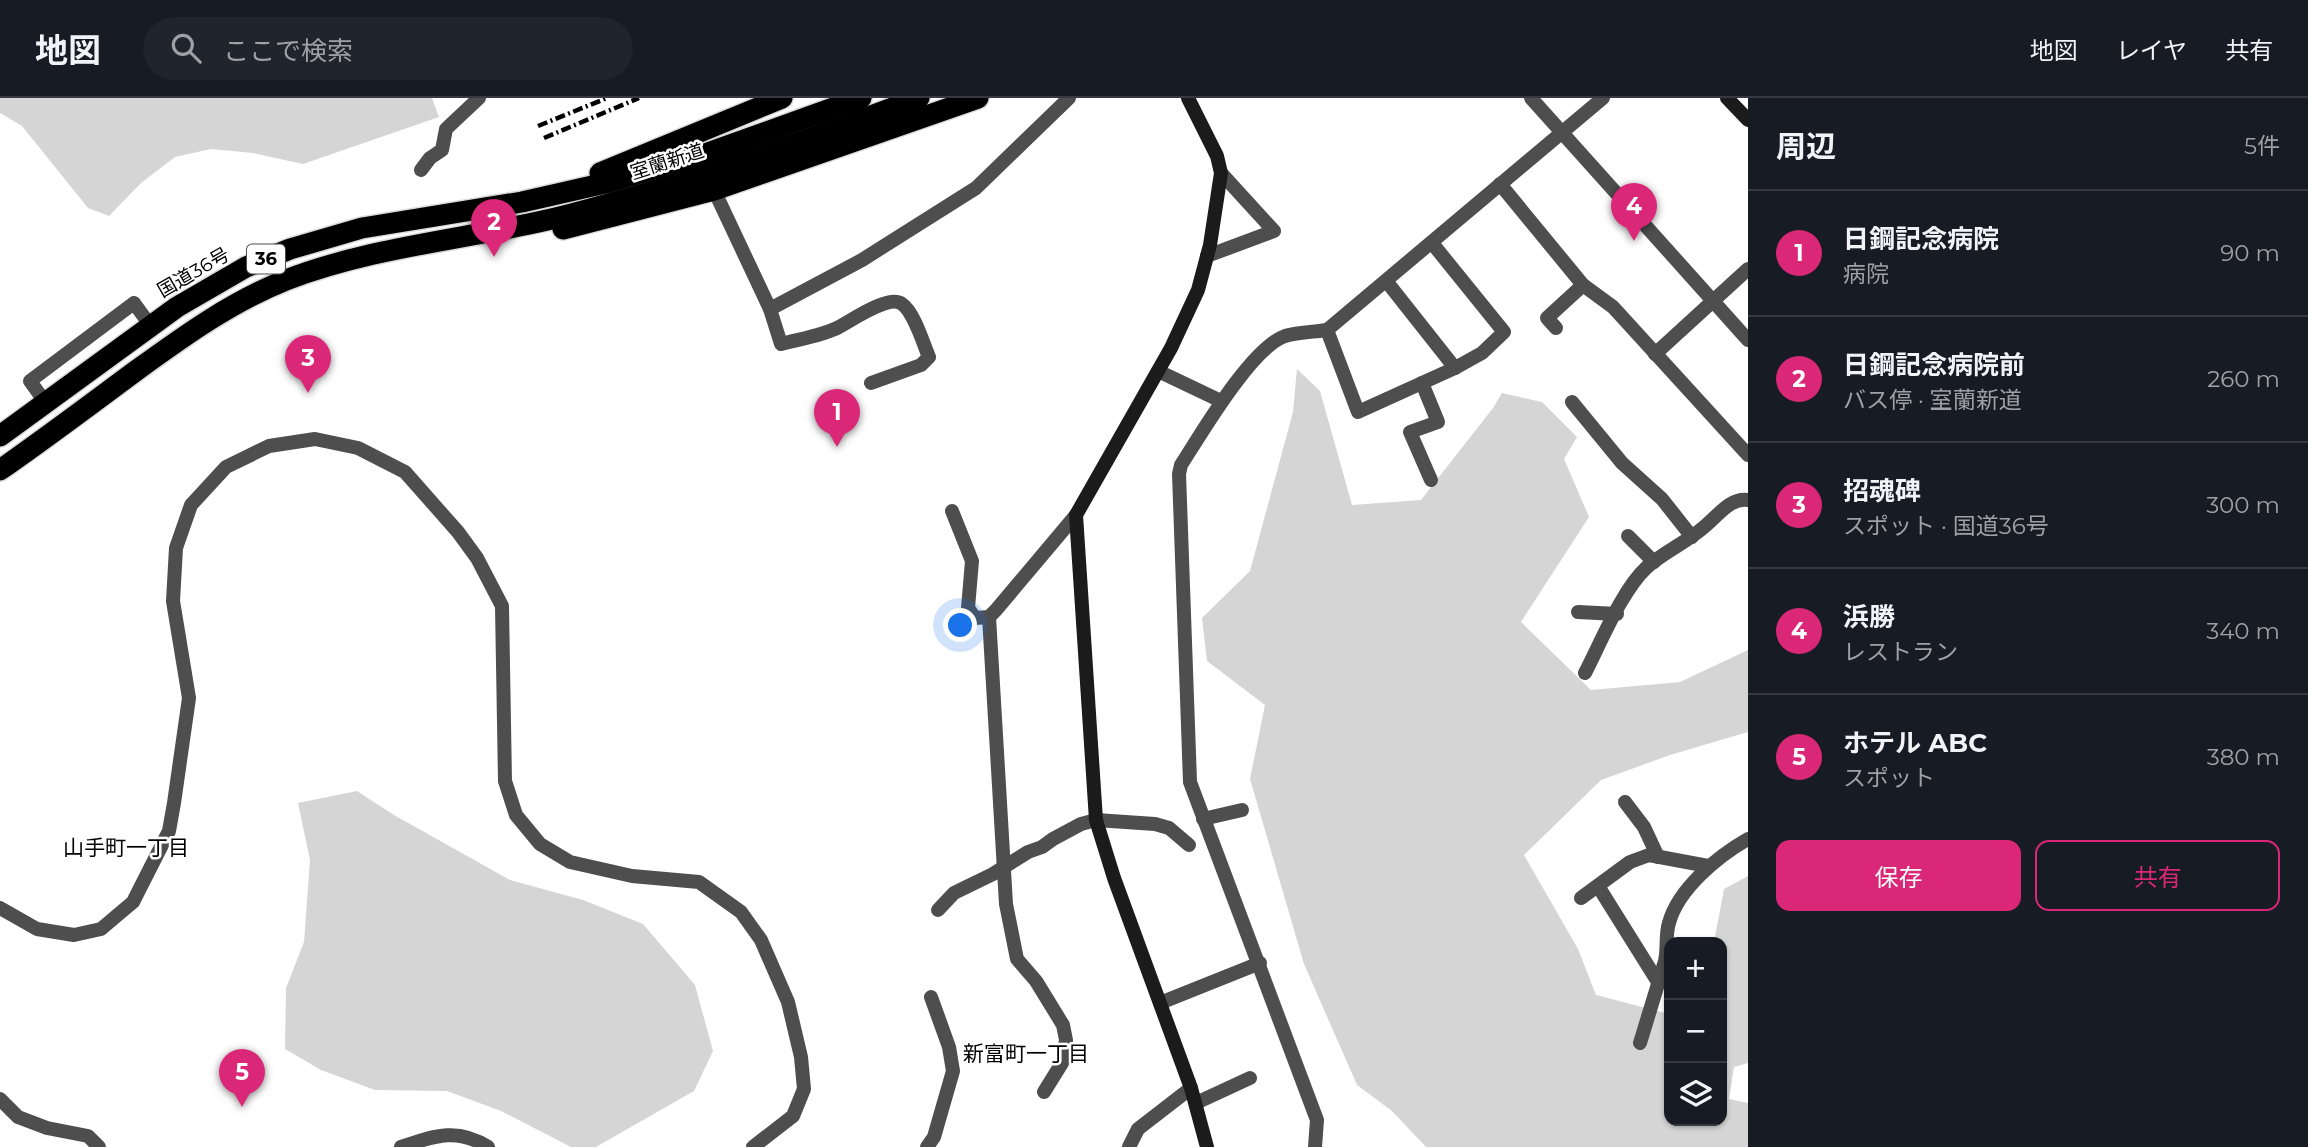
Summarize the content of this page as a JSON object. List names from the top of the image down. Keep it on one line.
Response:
{"streets":{"highway":["室蘭新道","36","国道36号"]},"crossings":[["室蘭新道","36"],["室蘭新道","国道36号"]],"districts":["山手町一丁目","新富町一丁目"],"page":{"header":"地図","search":"ここで検索","nav":["地図","レイヤ","共有"],"heading":["周辺","5件"],"pins":["4","2","3","1","5"],"list":[{"mark":"1","name":"日鋼記念病院","note":"病院","value":"90 m"},{"mark":"2","name":"日鋼記念病院前","note":"バス停 · 室蘭新道","value":"260 m"},{"mark":"3","name":"招魂碑","note":"スポット · 国道36号","value":"300 m"},{"mark":"4","name":"浜勝","note":"レストラン","value":"340 m"},{"mark":"5","name":"ホテル ABC","note":"スポット","value":"380 m"}],"buttons":["保存","共有"],"map_buttons":["+","−"]}}
